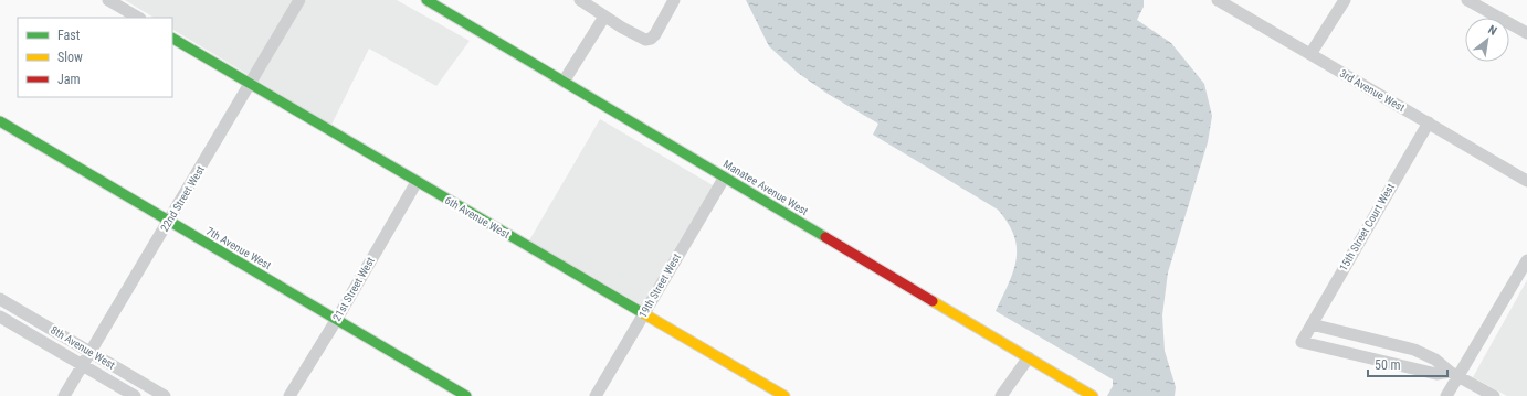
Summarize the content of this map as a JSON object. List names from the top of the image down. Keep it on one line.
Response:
{"streets":{"street":["3rd Avenue West","Manatee Avenue West","22nd Street West","6th Avenue West","15th Street Court West","7th Avenue West","19th Street West","21st Street West","8th Avenue West"]},"crossings":[["3rd Avenue West","15th Street Court West"],["Manatee Avenue West","19th Street West"],["22nd Street West","6th Avenue West"],["22nd Street West","7th Avenue West"],["22nd Street West","8th Avenue West"],["6th Avenue West","19th Street West"],["6th Avenue West","21st Street West"],["7th Avenue West","21st Street West"]],"legend":["Fast","Slow","Jam"],"scale_bar":"50 m","north":"top right"}
